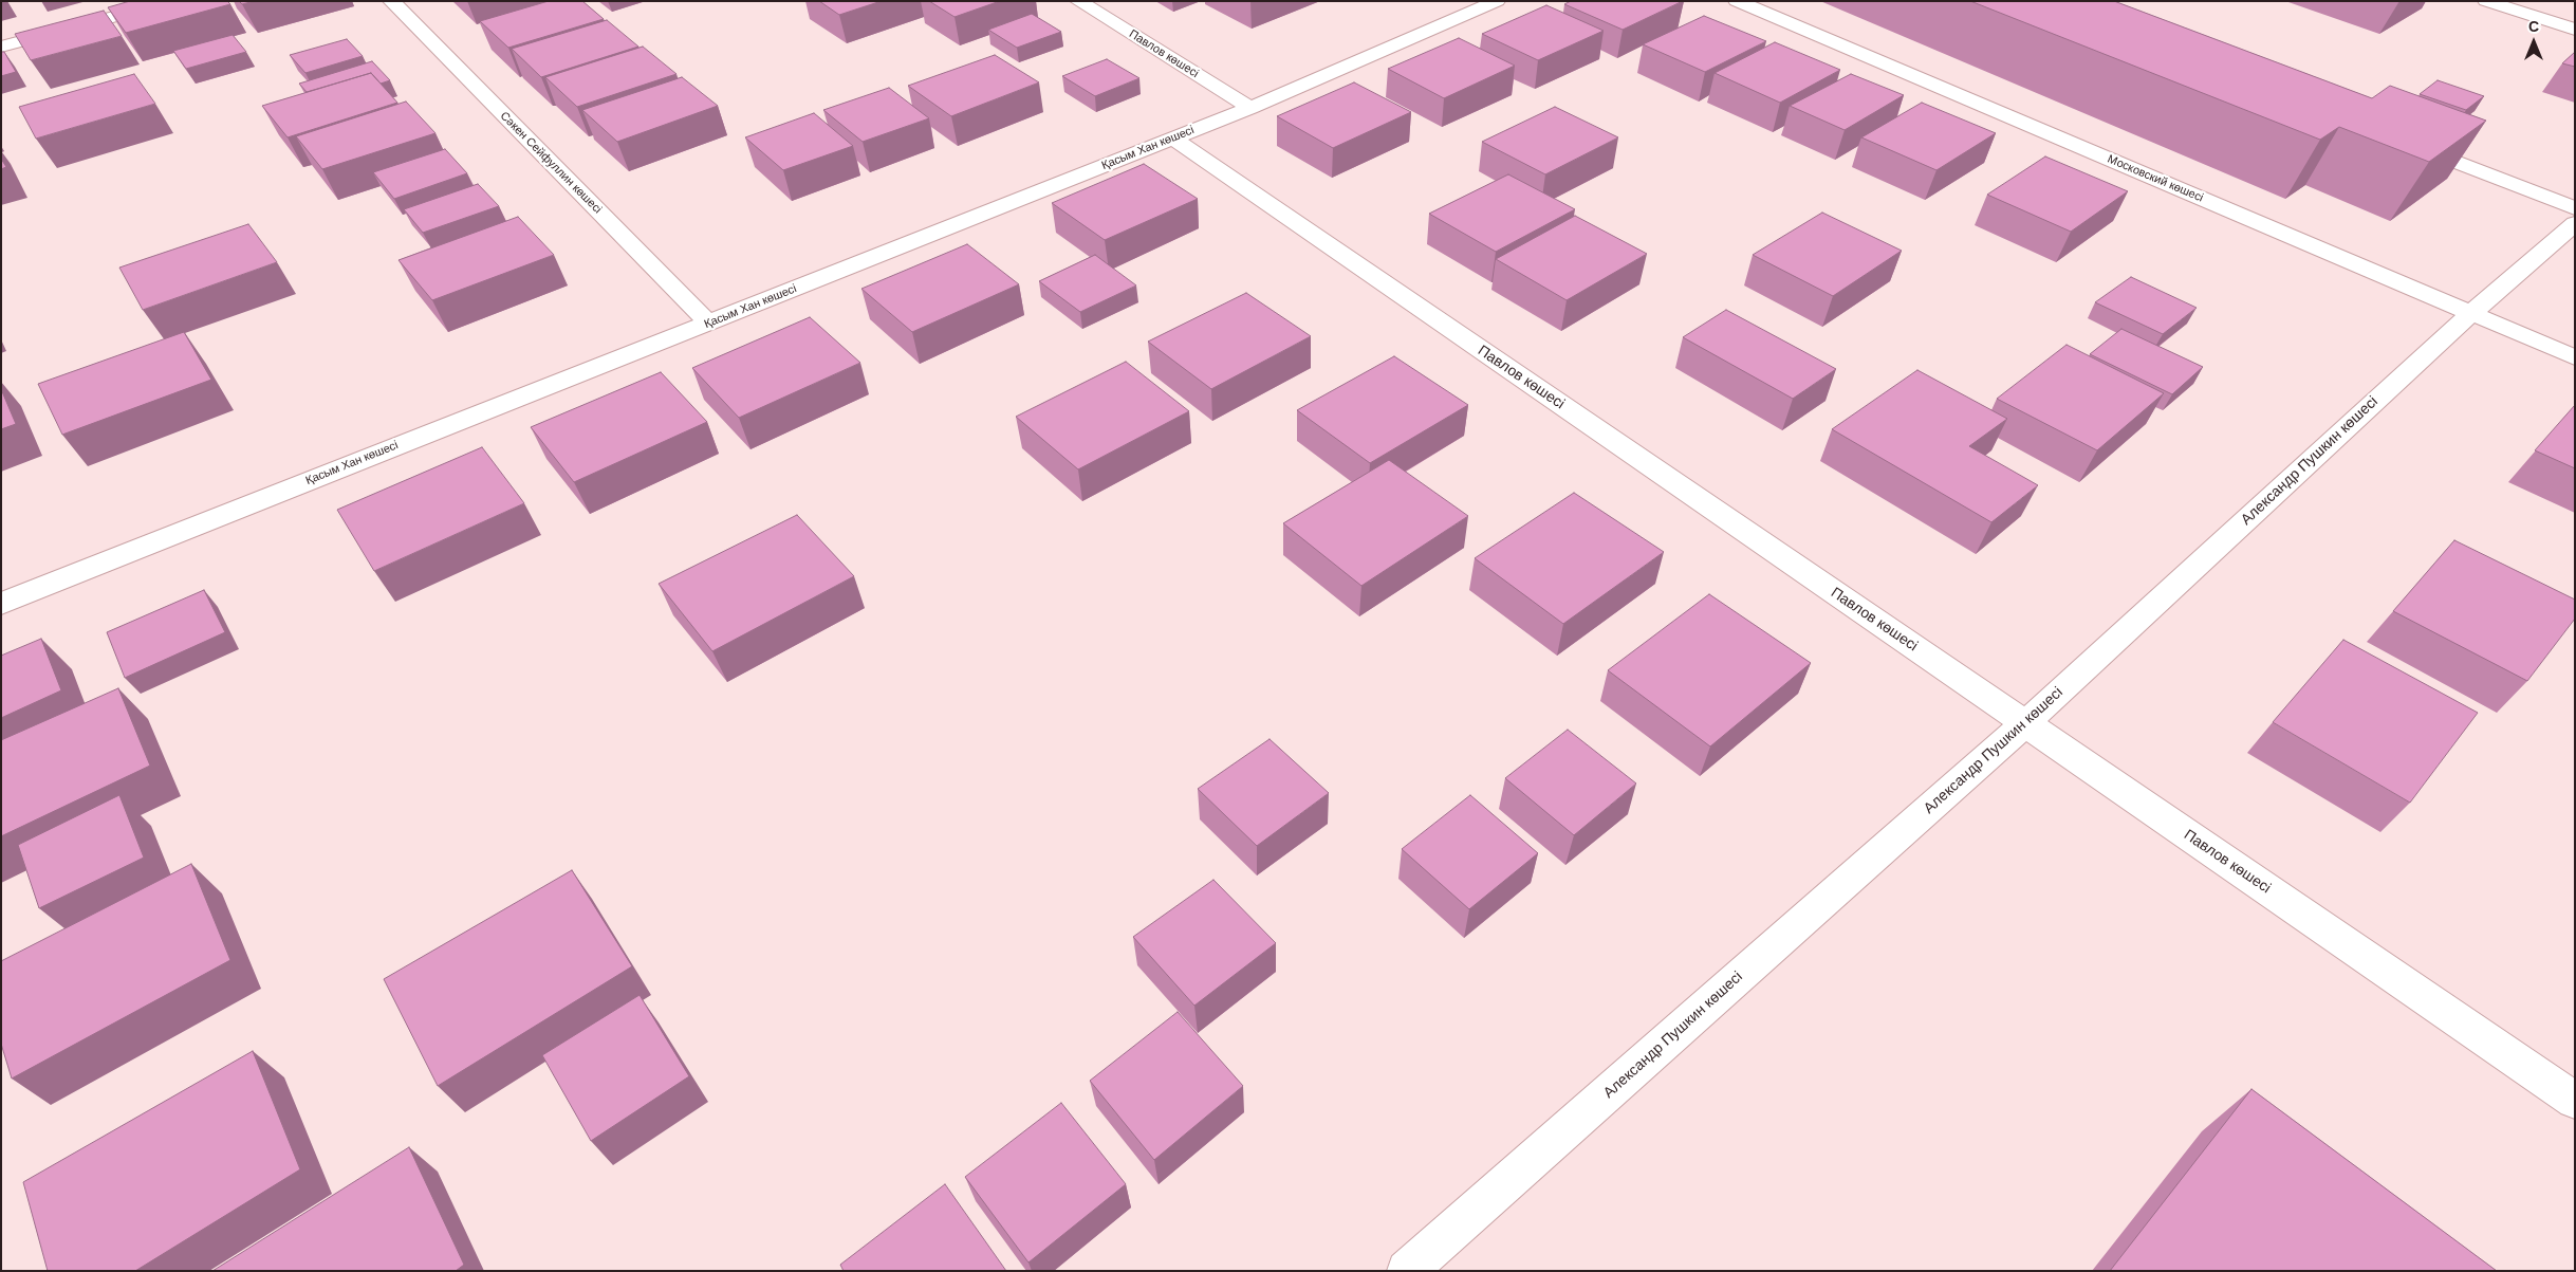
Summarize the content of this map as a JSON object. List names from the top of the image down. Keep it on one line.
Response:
{"streets":{"street":["Павлов көшесі","Қасым Хан көшесі","Сәкен Сейфуллин көшесі","Московский көшесі","Александр Пушкин көшесі"]},"crossings":[["Павлов көшесі","Қасым Хан көшесі"],["Павлов көшесі","Александр Пушкин көшесі"],["Қасым Хан көшесі","Сәкен Сейфуллин көшесі"],["Московский көшесі","Александр Пушкин көшесі"]],"north":"top"}
